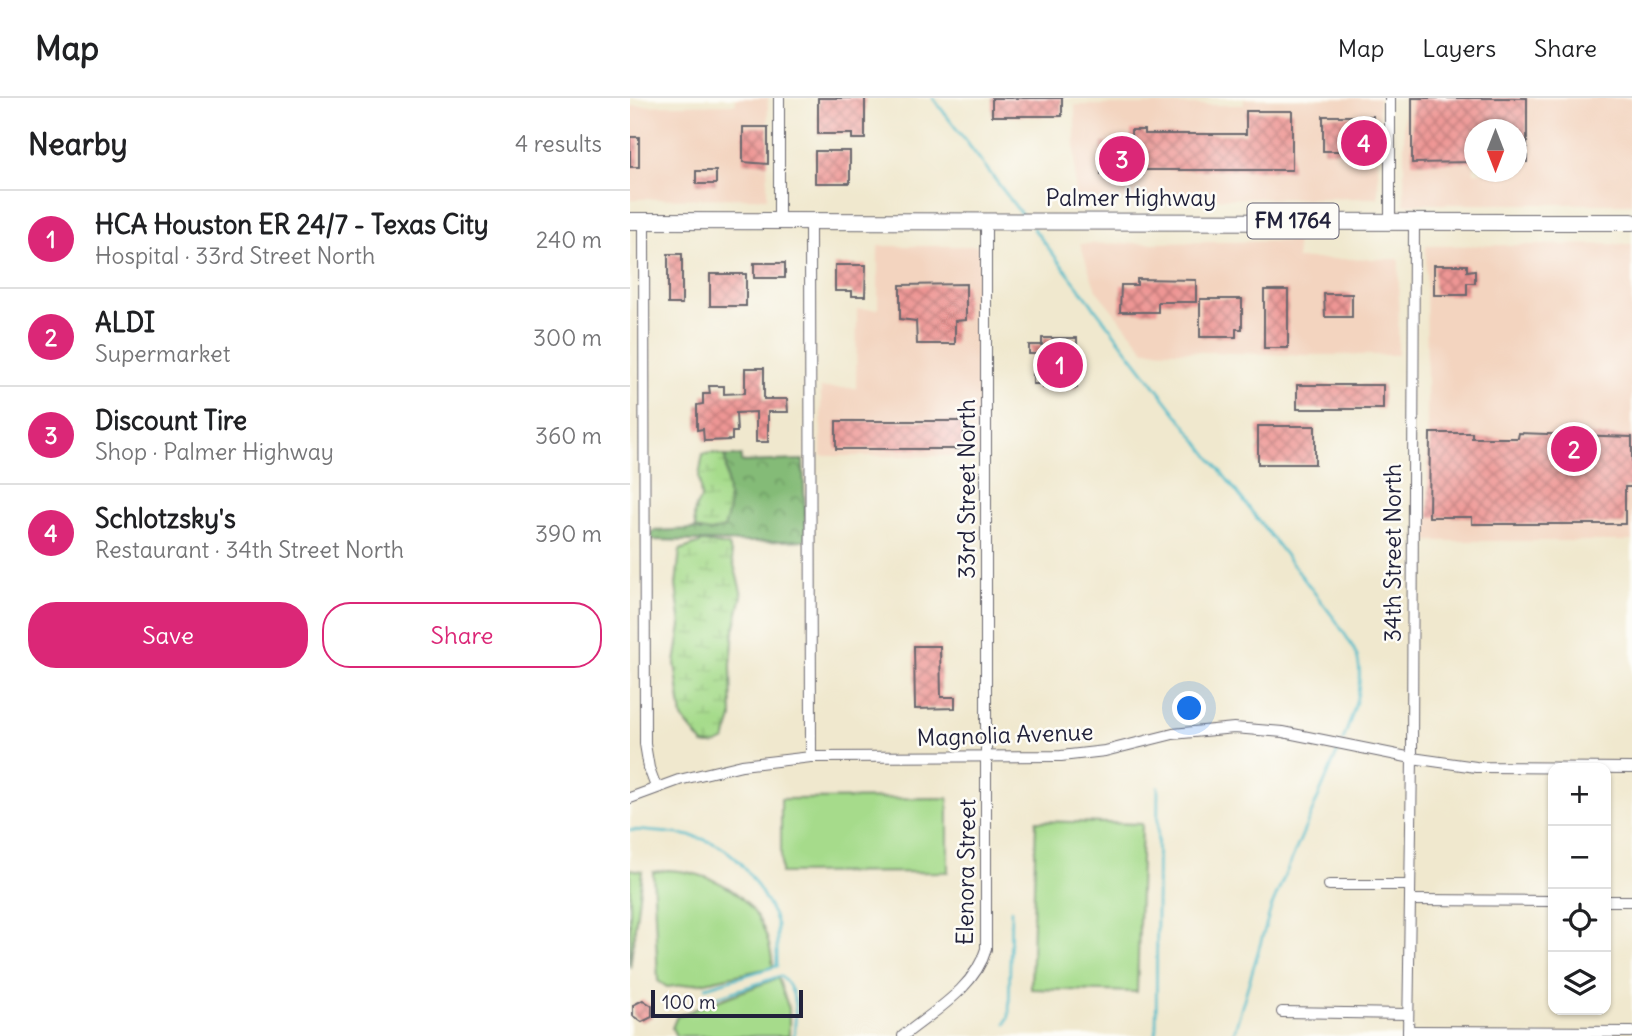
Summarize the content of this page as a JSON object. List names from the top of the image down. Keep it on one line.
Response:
{"streets":{"main road":["Palmer Highway","FM 1764"],"street":["33rd Street North","34th Street North","Magnolia Avenue","Elenora Street"]},"crossings":[["Palmer Highway","33rd Street North"],["Palmer Highway","34th Street North"],["33rd Street North","Magnolia Avenue"],["33rd Street North","Elenora Street"],["34th Street North","Magnolia Avenue"],["Magnolia Avenue","Elenora Street"]],"scale_bar":"100 m","north":"bottom","page":{"header":"Map","nav":["Map","Layers","Share"],"heading":["Nearby","4 results"],"pins":["4","3","1","2"],"list":[{"mark":"1","name":"HCA Houston ER 24/7 - Texas City","note":"Hospital · 33rd Street North","value":"240 m"},{"mark":"2","name":"ALDI","note":"Supermarket","value":"300 m"},{"mark":"3","name":"Discount Tire","note":"Shop · Palmer Highway","value":"360 m"},{"mark":"4","name":"Schlotzsky's","note":"Restaurant · 34th Street North","value":"390 m"}],"buttons":["Save","Share"],"map_buttons":["+","−"],"scale":"100 m"}}
